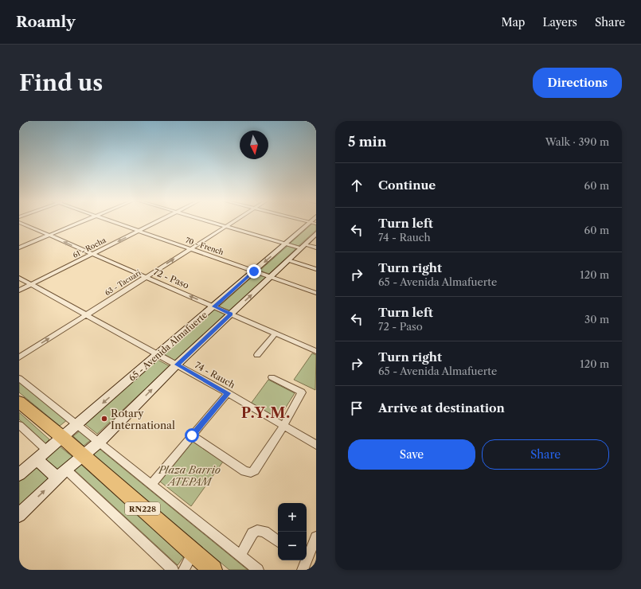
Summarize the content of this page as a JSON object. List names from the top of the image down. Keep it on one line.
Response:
{"streets":{"highway":["RN228"],"main road":["65 - Avenida Almafuerte"],"street":["70 - French","61 - Rocha","72 - Paso","63 - Tacuarí","74 - Rauch"]},"crossings":[["70 - French","61 - Rocha"],["70 - French","63 - Tacuarí"],["70 - French","65 - Avenida Almafuerte"],["61 - Rocha","72 - Paso"],["61 - Rocha","74 - Rauch"],["72 - Paso","63 - Tacuarí"],["72 - Paso","65 - Avenida Almafuerte"],["63 - Tacuarí","74 - Rauch"],["65 - Avenida Almafuerte","74 - Rauch"],["65 - Avenida Almafuerte","RN228"]],"one_way":["72 - Paso","63 - Tacuarí"],"districts":["P.Y.M."],"parks":["Plaza Barrio ATEPAM"],"places":["Rotary International"],"north":"bottom","page":{"header":"Roamly","nav":["Map","Layers","Share"],"buttons":["Directions",["Save","Share"]],"title":"Find us","heading":["5 min","Walk · 390 m"],"list":[["Continue","60 m"],["Turn left","74 - Rauch","60 m"],["Turn right","65 - Avenida Almafuerte","120 m"],["Turn left","72 - Paso","30 m"],["Turn right","65 - Avenida Almafuerte","120 m"],"Arrive at destination"],"map_buttons":["+","−"]}}
